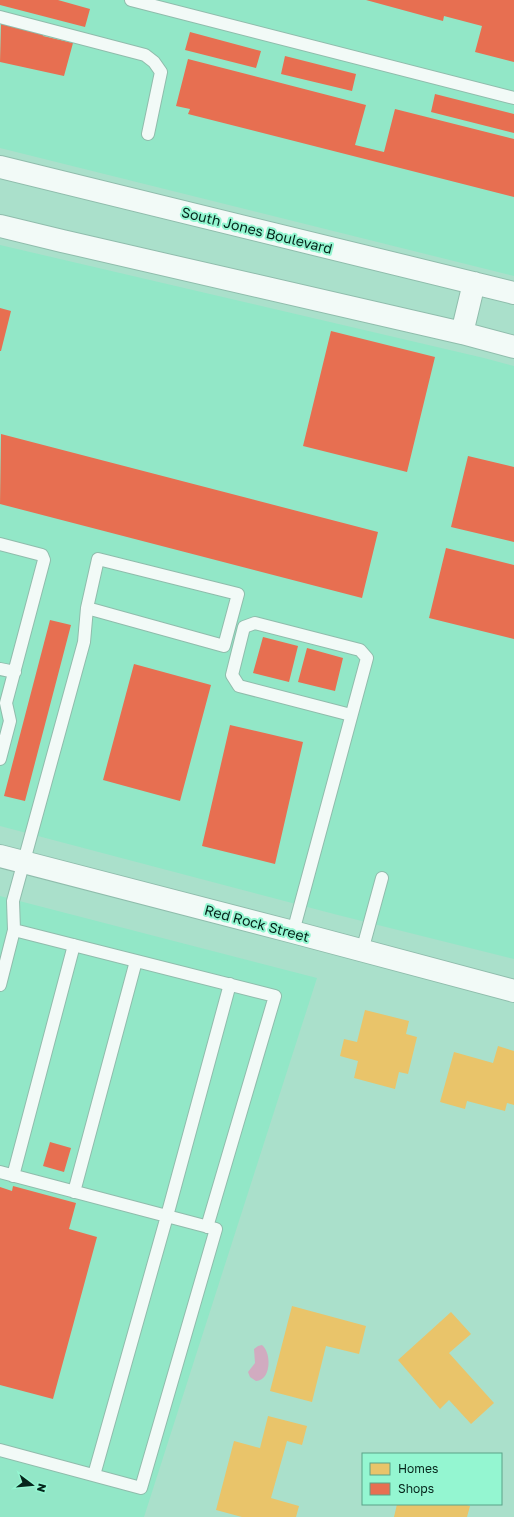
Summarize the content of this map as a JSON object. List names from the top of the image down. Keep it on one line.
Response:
{"streets":{"main road":["South Jones Boulevard","Red Rock Street"]},"legend":["Homes","Shops"],"north":"right"}
